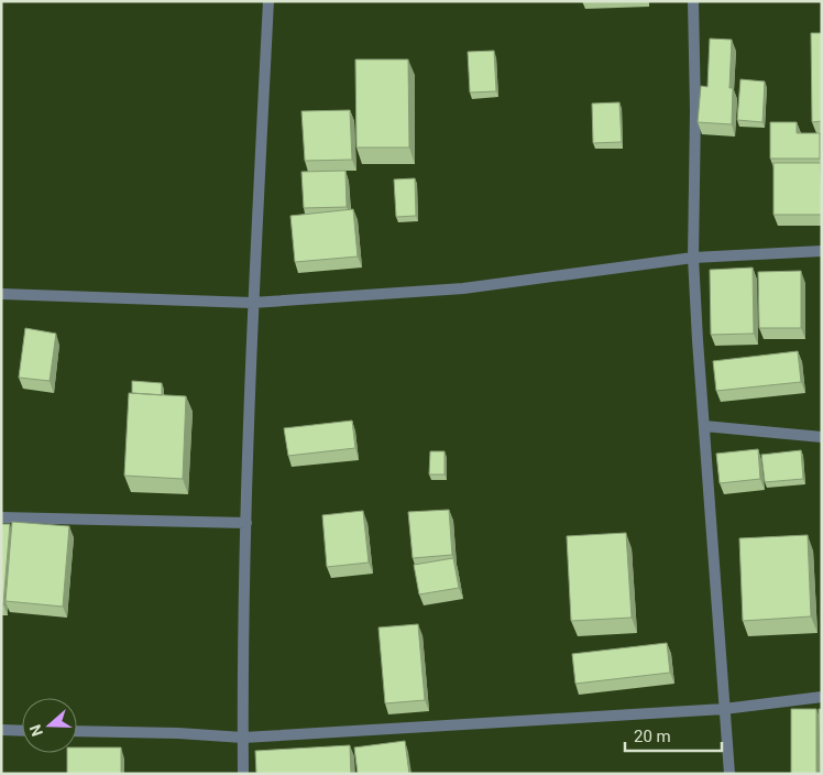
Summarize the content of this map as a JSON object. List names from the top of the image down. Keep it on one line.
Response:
{"scale_bar":"20 m","north":"left"}
